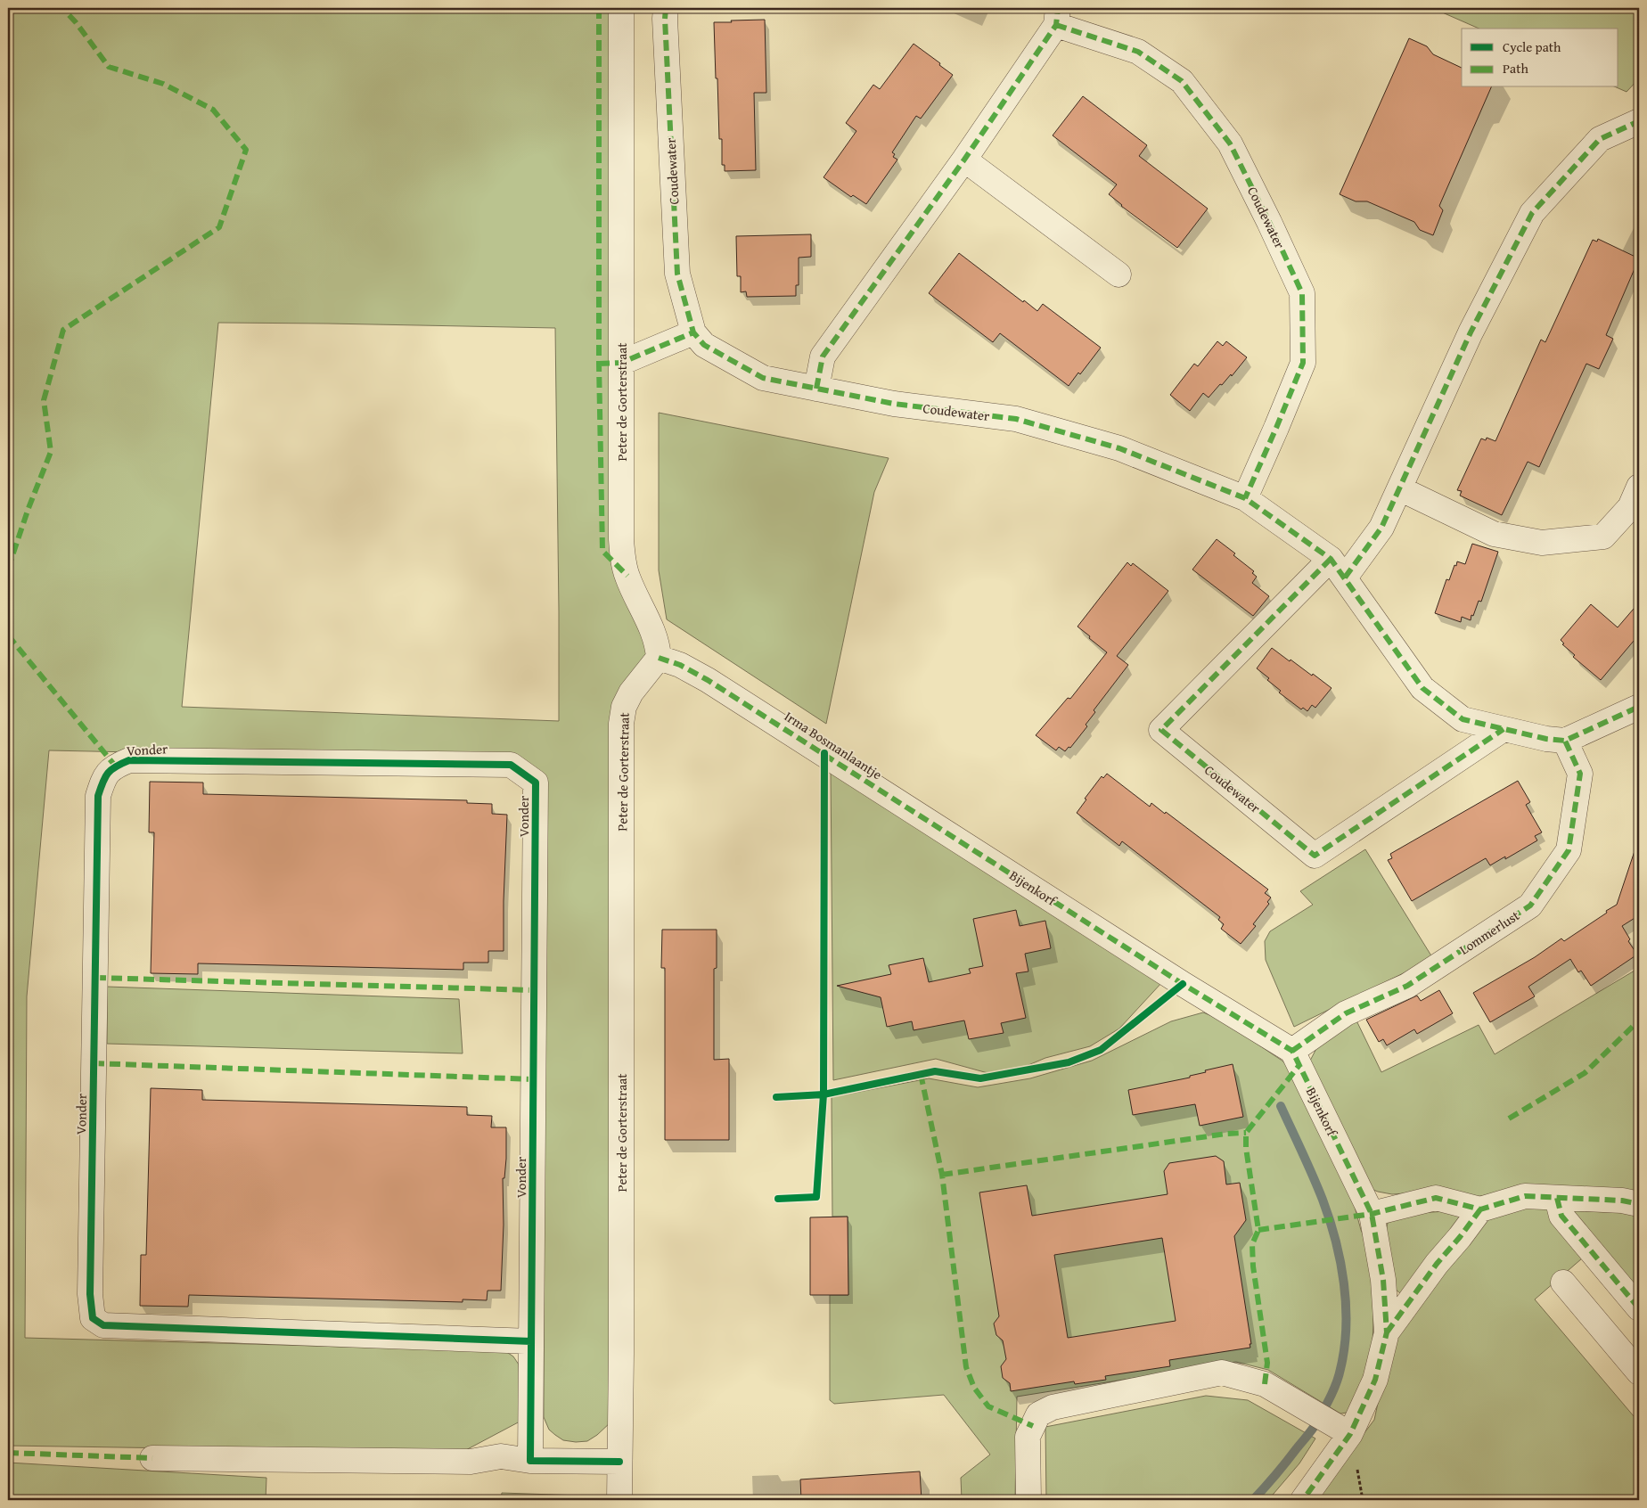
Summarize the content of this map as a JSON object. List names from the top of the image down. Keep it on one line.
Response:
{"streets":{"street":["Coudewater","Peter de Gorterstraat","Irma Bosmanlaantje","Vonder","Bijenkorf","Lommerlust"]},"crossings":[["Coudewater","Lommerlust"],["Peter de Gorterstraat","Irma Bosmanlaantje"],["Irma Bosmanlaantje","Bijenkorf"],["Bijenkorf","Lommerlust"]],"legend":["Cycle path","Path"]}
